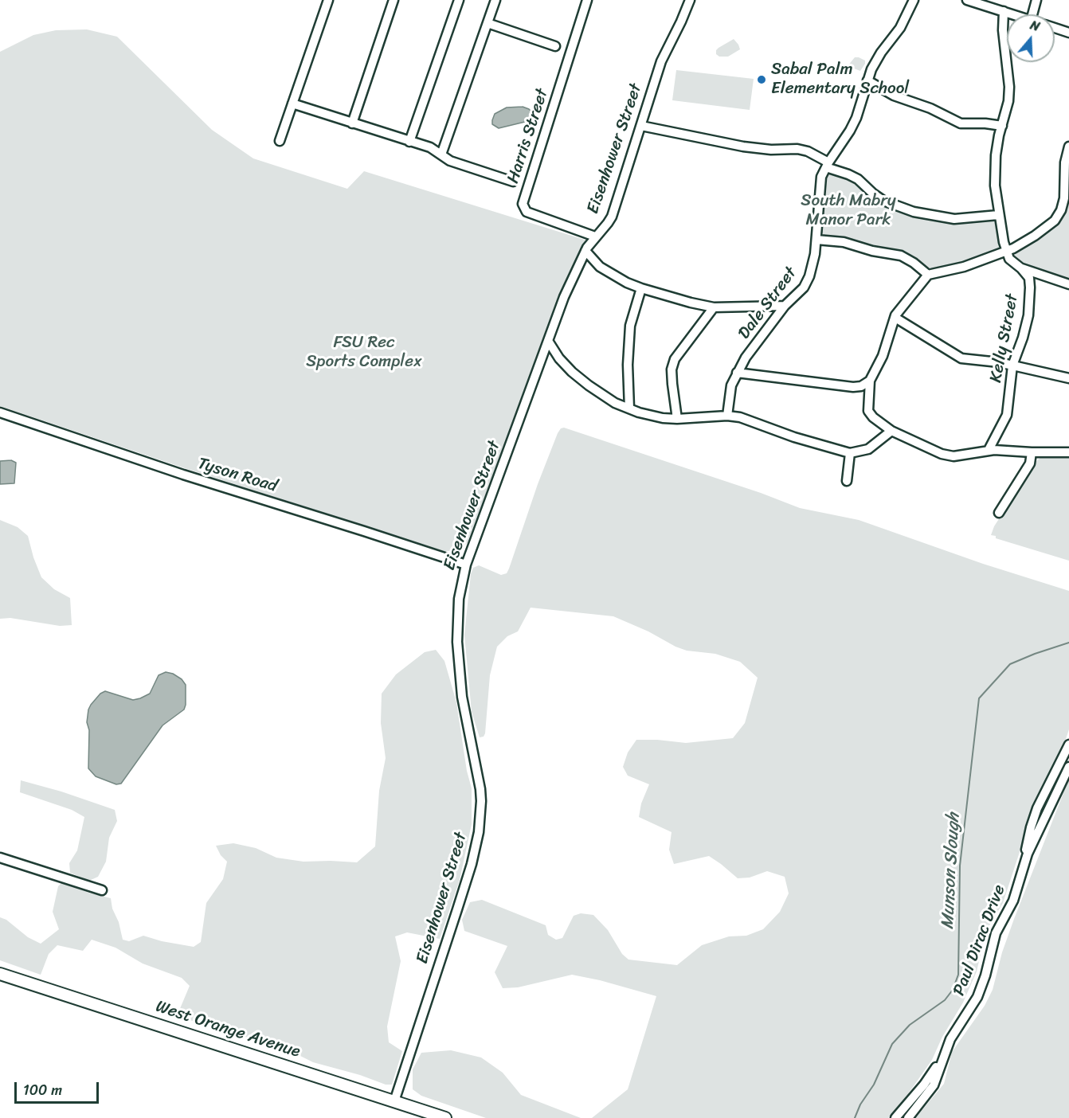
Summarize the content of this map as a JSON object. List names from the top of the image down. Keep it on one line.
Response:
{"streets":{"main road":["West Orange Avenue"],"street":["Harris Street","Eisenhower Street","Dale Street","Kelly Street","Tyson Road","Paul Dirac Drive"]},"crossings":[["Harris Street","Eisenhower Street"],["Eisenhower Street","Tyson Road"],["Eisenhower Street","West Orange Avenue"]],"water":["Munson Slough"],"parks":["South Mabry Manor Park","FSU Rec Sports Complex"],"places":["Sabal Palm Elementary School"],"scale_bar":"100 m","north":"top"}
